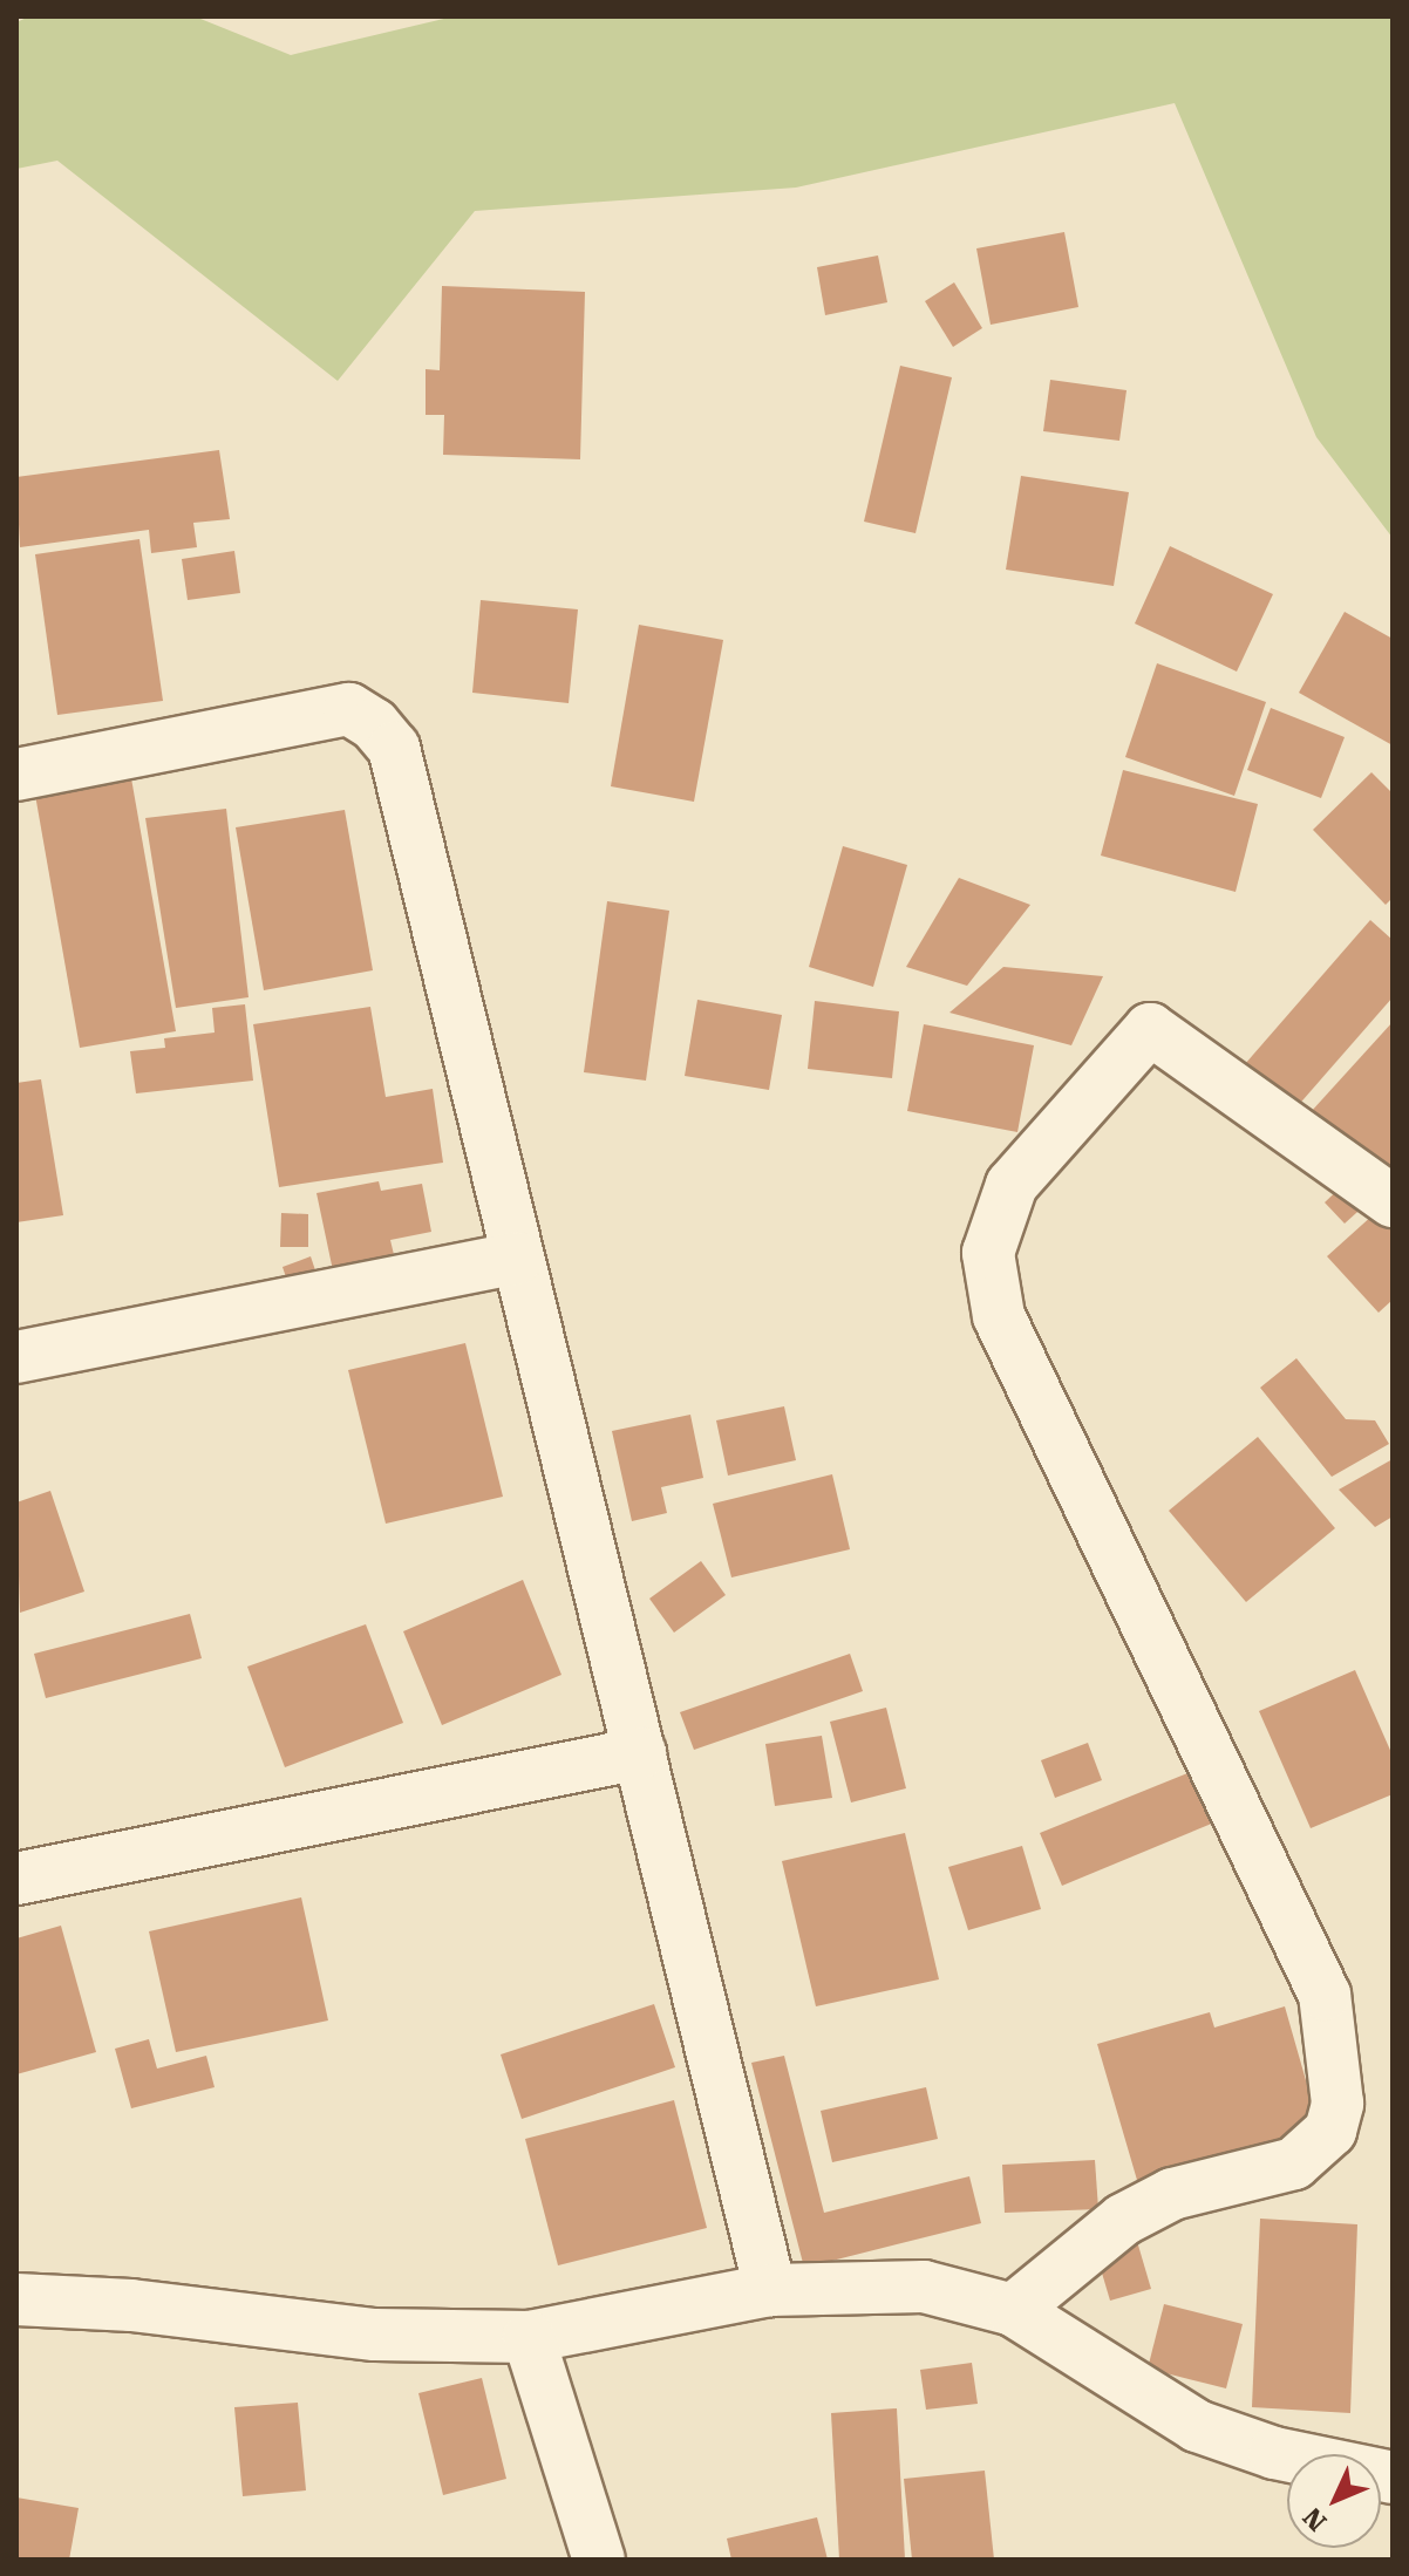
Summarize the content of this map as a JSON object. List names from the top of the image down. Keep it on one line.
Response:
{"north":"bottom left"}
